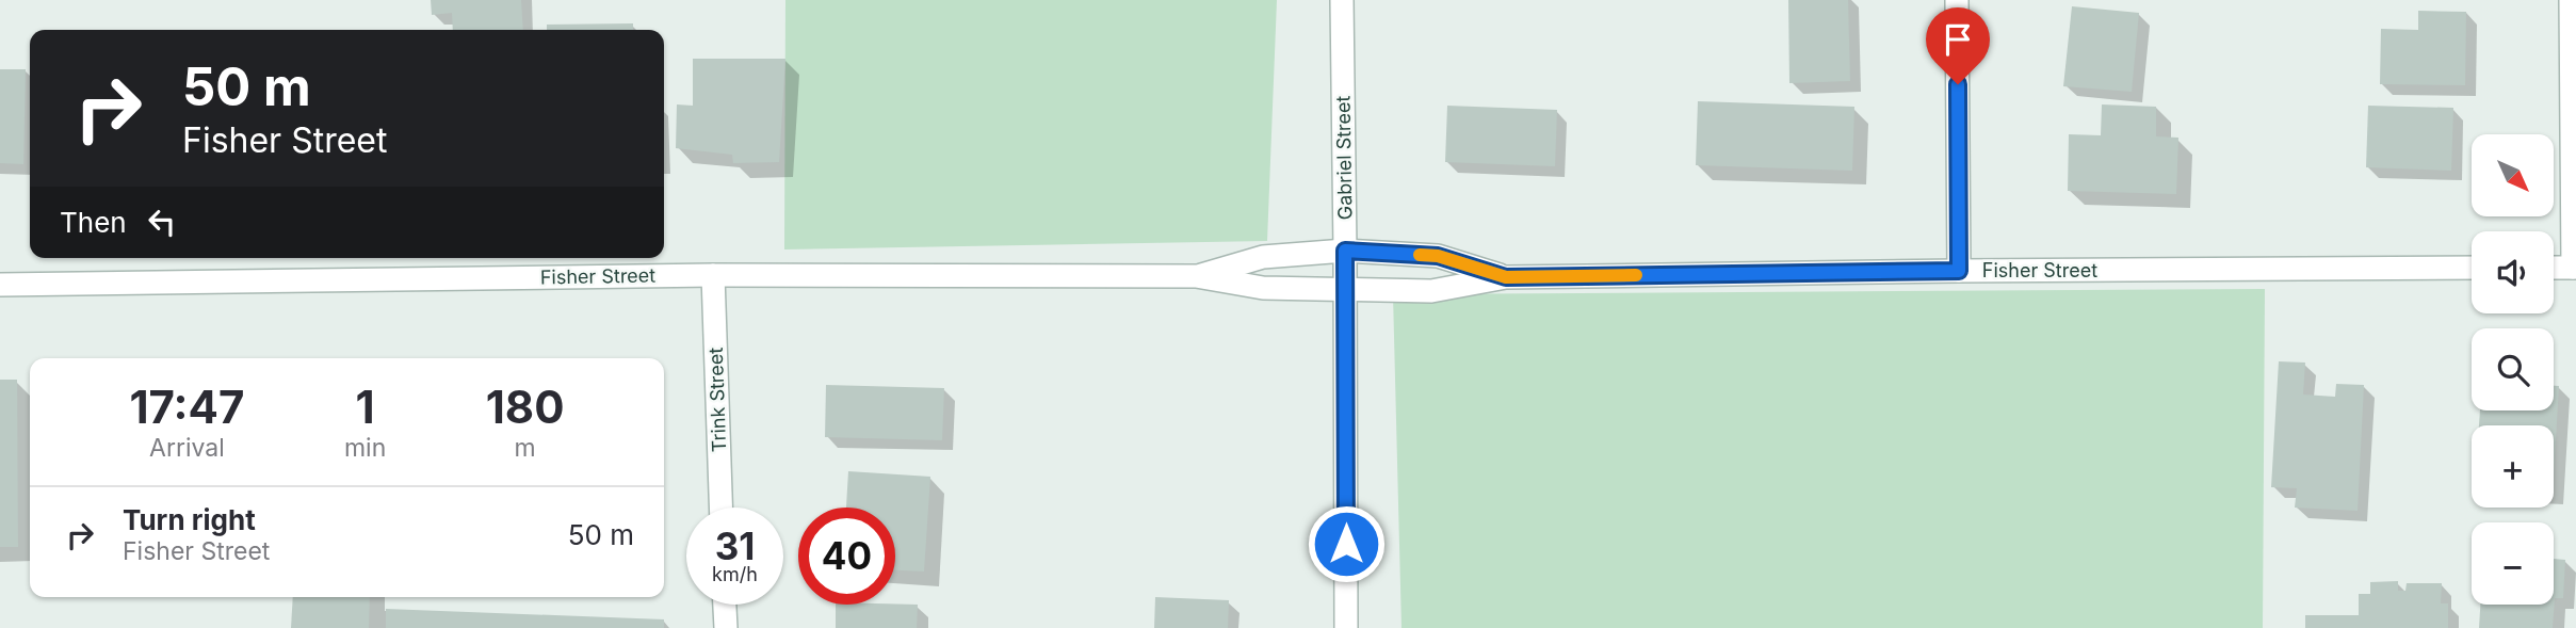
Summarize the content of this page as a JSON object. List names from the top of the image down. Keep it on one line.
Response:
{"streets":{"street":["Gabriel Street","Fisher Street","Trink Street"]},"crossings":[["Gabriel Street","Fisher Street"],["Fisher Street","Trink Street"]],"north":"bottom right","page":{"turn":["50 m","Fisher Street"],"map_buttons":["+","−"],"then":"Then","eta":["17:47","Arrival","1","min","180","m"],"list":[{"name":"Turn right","note":"Fisher Street","value":"50 m"}],"speed":"31 km/h","limit":"40"}}
